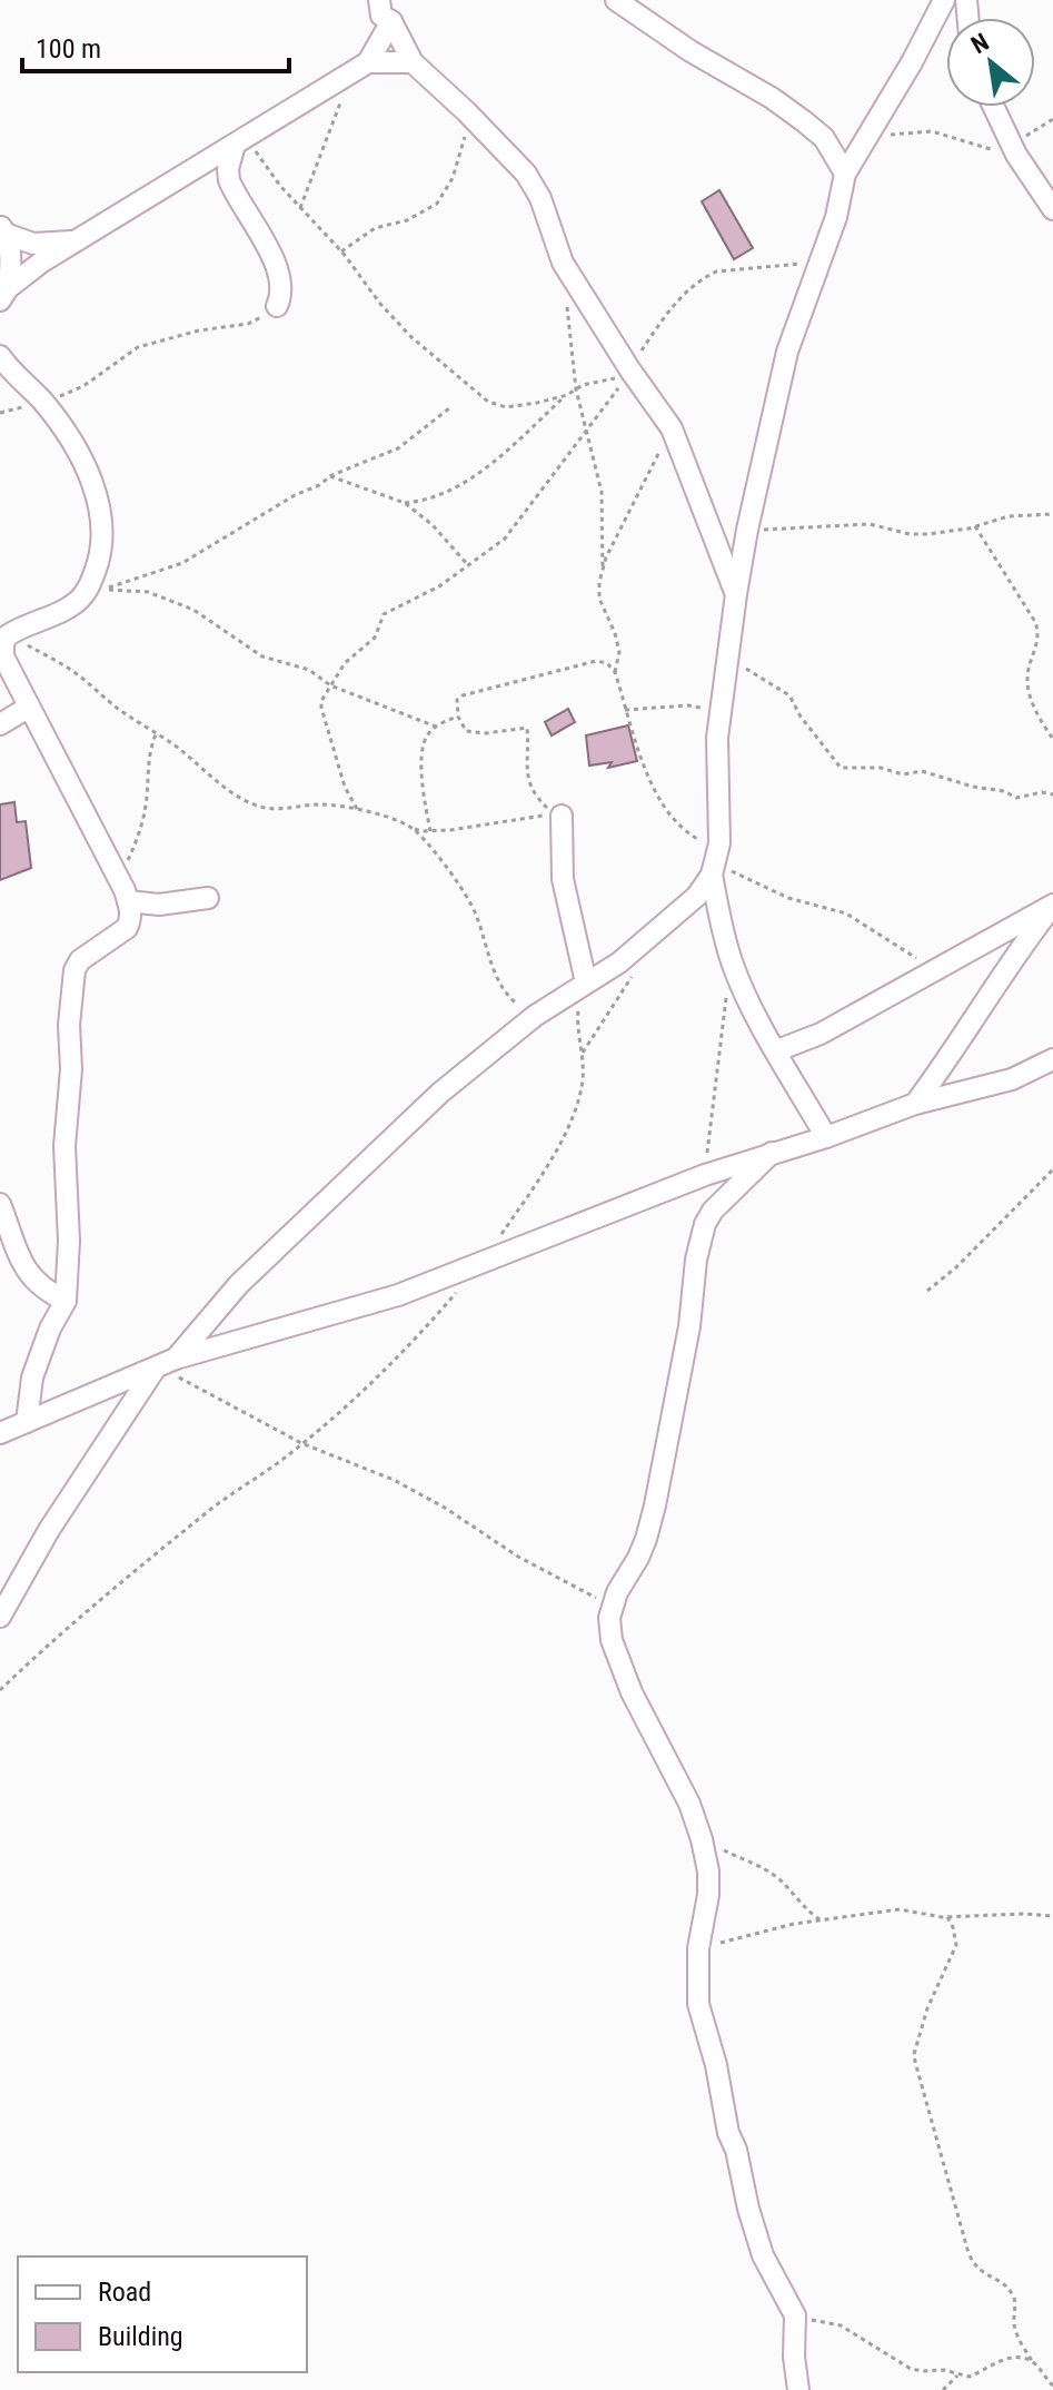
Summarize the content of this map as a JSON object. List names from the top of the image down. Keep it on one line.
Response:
{"legend":["Road","Building"],"scale_bar":"100 m","north":"top left"}
